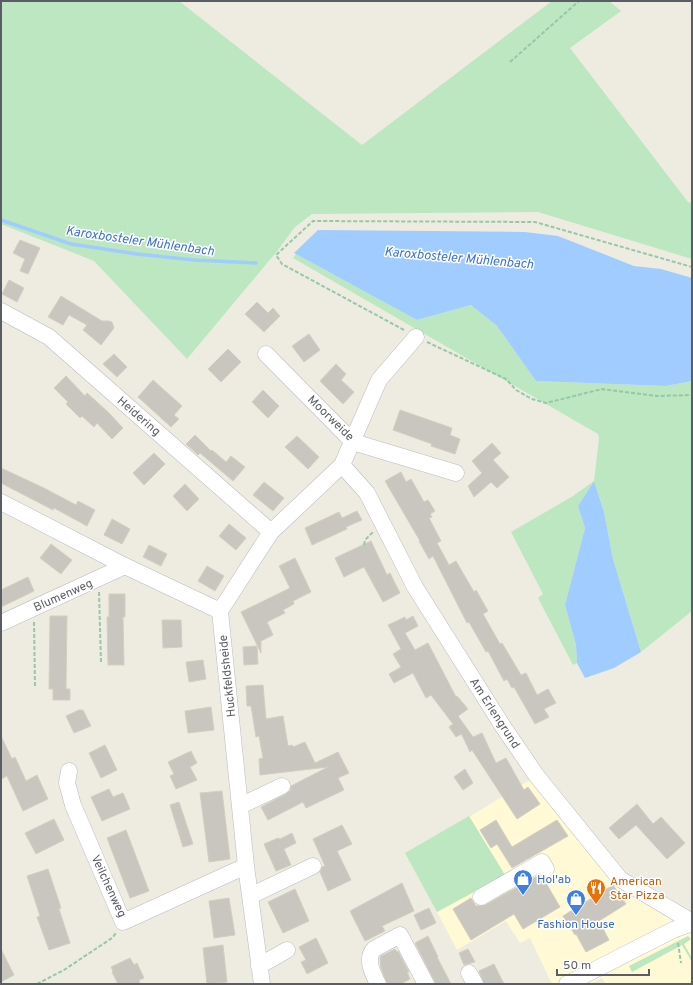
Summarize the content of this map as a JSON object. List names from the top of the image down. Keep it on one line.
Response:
{"streets":{"street":["Heidering","Moorweide","Blumenweg","Huckfeldsheide","Am Erlengrund","Veilchenweg"]},"crossings":[["Huckfeldsheide","Veilchenweg"]],"water":["Karoxbosteler Mühlenbach"],"places":{"shop":["Hol'ab","Fashion House"],"restaurant":["American Star Pizza"]},"scale_bar":"50 m"}
